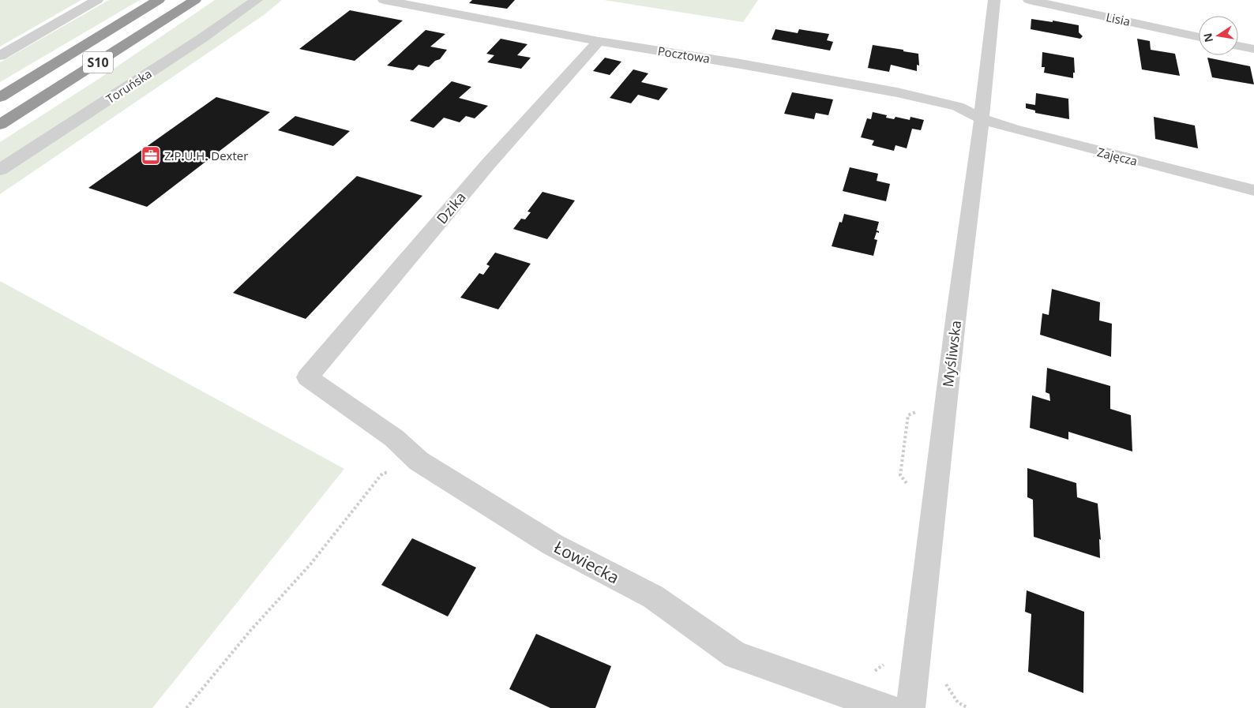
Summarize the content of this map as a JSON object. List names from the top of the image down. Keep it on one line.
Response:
{"streets":{"highway":["S10"],"street":["Lisia","Pocztowa","Toruńska","Zajęcza","Dzika","Myśliwska","Łowiecka"]},"crossings":[["Pocztowa","Zajęcza"],["Pocztowa","Dzika"],["Pocztowa","Myśliwska"],["Zajęcza","Myśliwska"],["Dzika","Łowiecka"]],"places":{"office":["Z.P.U.H. Dexter"]},"north":"left"}
